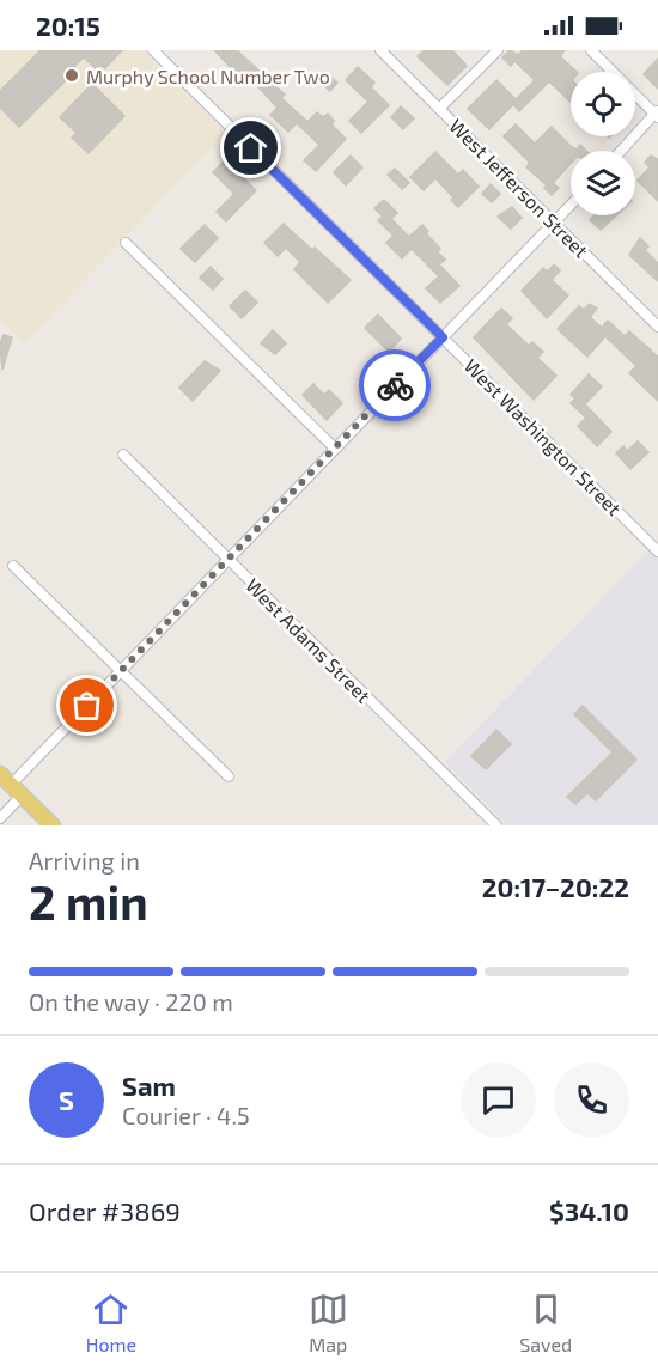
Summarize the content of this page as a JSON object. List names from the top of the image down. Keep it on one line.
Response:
{"streets":{"street":["West Jefferson Street","West Washington Street","West Adams Street"]},"places":["Murphy School Number Two"],"page":{"status":"20:15","heading":["2 min","Arriving in","20:17–20:22"],"panel":["Sam","Courier · 4.5","Order #3869","$34.10"],"bar":"On the way · 220 m","round":"S","tabs":["Home","Map","Saved"]}}
